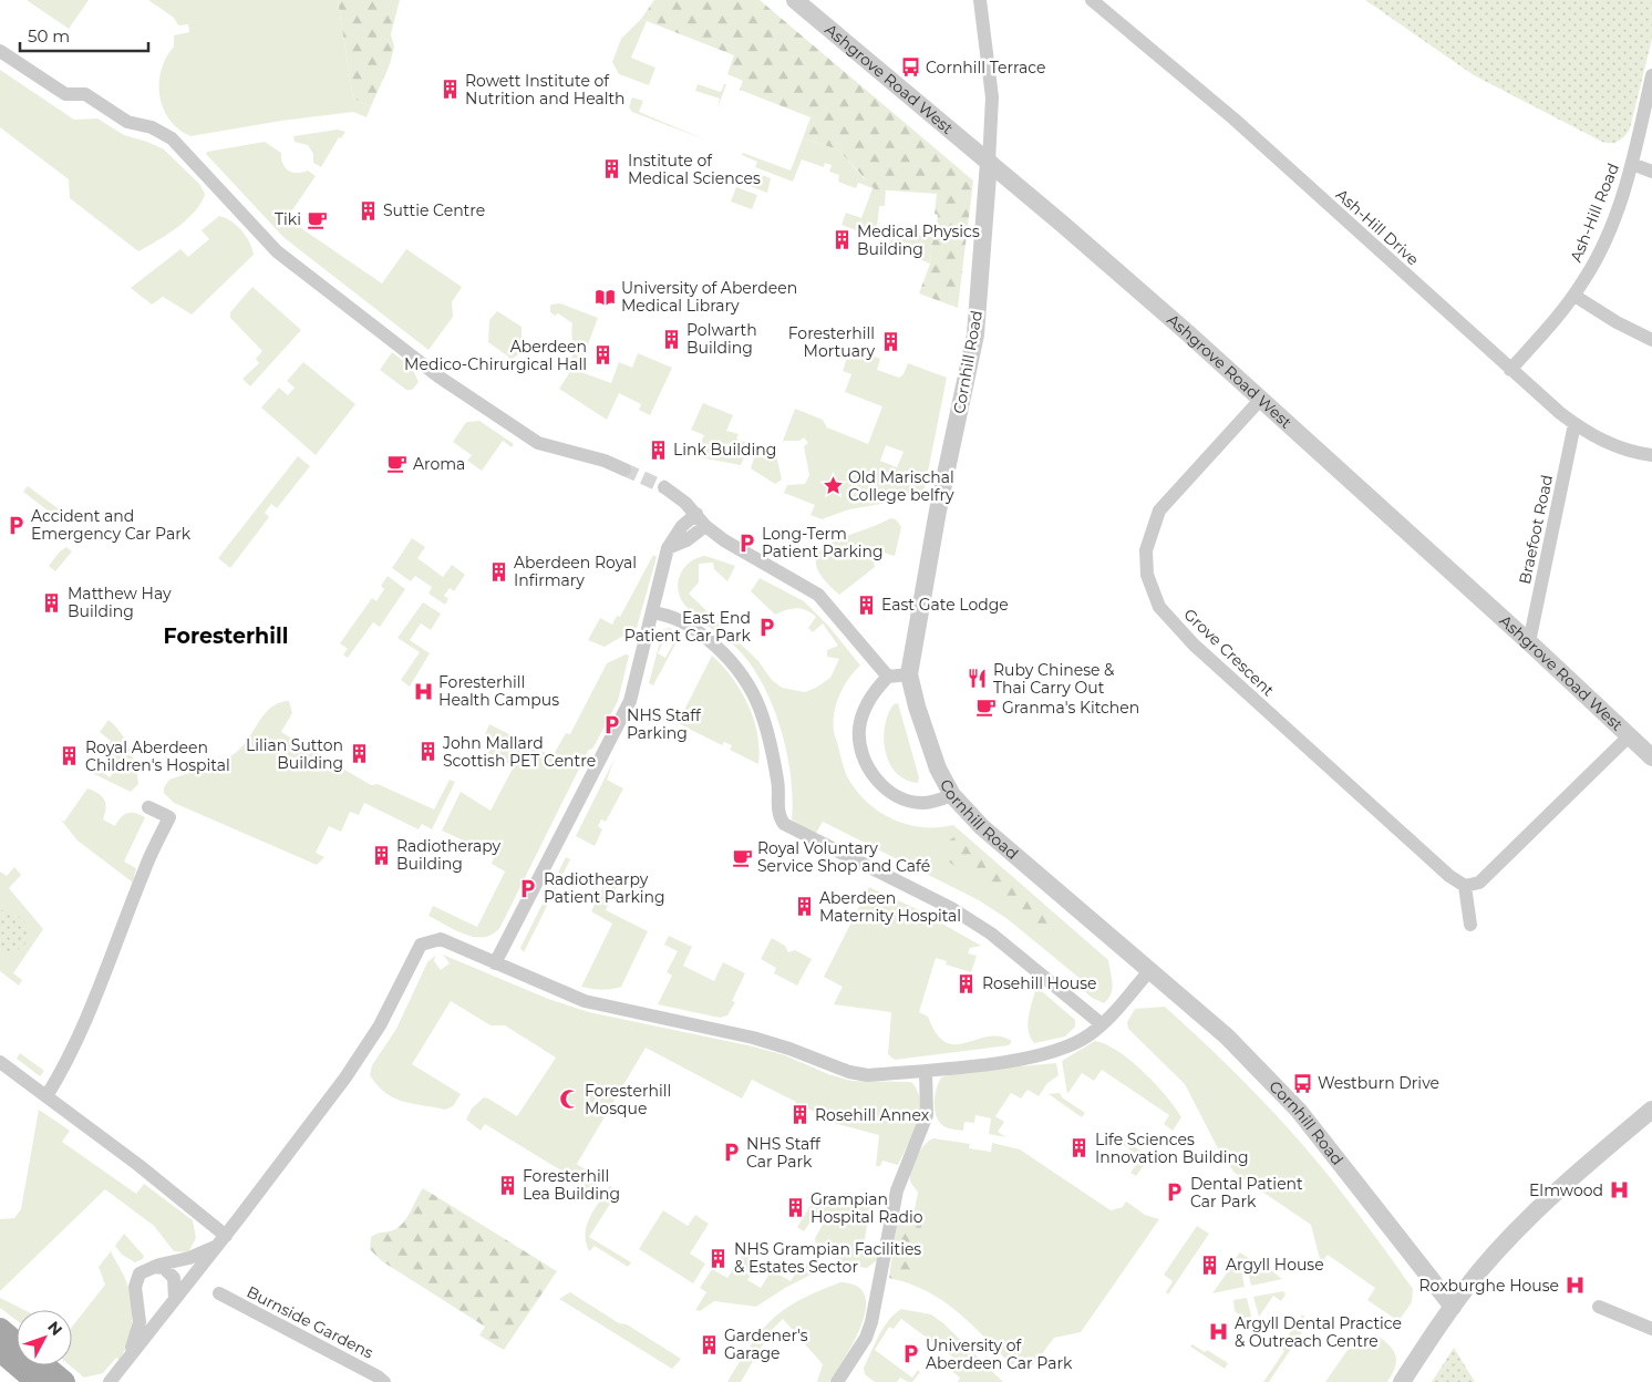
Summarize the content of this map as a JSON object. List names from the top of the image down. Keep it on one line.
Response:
{"streets":{"street":["Ashgrove Road West","Ash-Hill Road","Ash-Hill Drive","Cornhill Road","Braefoot Road","Grove Crescent","Burnside Gardens"]},"crossings":[["Ashgrove Road West","Cornhill Road"],["Ashgrove Road West","Braefoot Road"],["Ashgrove Road West","Grove Crescent"],["Ash-Hill Road","Ash-Hill Drive"],["Ash-Hill Drive","Braefoot Road"]],"districts":["Foresterhill"],"places":{"bus stop":["Cornhill Terrace","Westburn Drive"],"building":["Rowett Institute of Nutrition and Health","Institute of Medical Sciences","Suttie Centre","Medical Physics Building","Polwarth Building","Foresterhill Mortuary","Aberdeen Medico-Chirurgical Hall","Link Building","Aberdeen Royal Infirmary","Matthew Hay Building","East Gate Lodge","John Mallard Scottish PET Centre","Lilian Sutton Building","Royal Aberdeen Children's Hospital","Radiotherapy Building","Aberdeen Maternity Hospital","Rosehill House","Rosehill Annex","Life Sciences Innovation Building","Foresterhill Lea Building","Grampian Hospital Radio","NHS Grampian Facilities & Estates Sector","Argyll House","Gardener's Garage"],"cafe":["Tiki","Aroma","Granma's Kitchen","Royal Voluntary Service Shop and Café"],"library":["University of Aberdeen Medical Library"],"place":["Old Marischal College belfry"],"parking":["Accident and Emergency Car Park","Long-Term Patient Parking","East End Patient Car Park","NHS Staff Parking","Radiothearpy Patient Parking","NHS Staff Car Park","Dental Patient Car Park","University of Aberdeen Car Park"],"restaurant":["Ruby Chinese & Thai Carry Out"],"hospital":["Foresterhill Health Campus","Elmwood","Roxburghe House","Argyll Dental Practice & Outreach Centre"],"mosque":["Foresterhill Mosque"]},"scale_bar":"50 m","north":"top right"}
